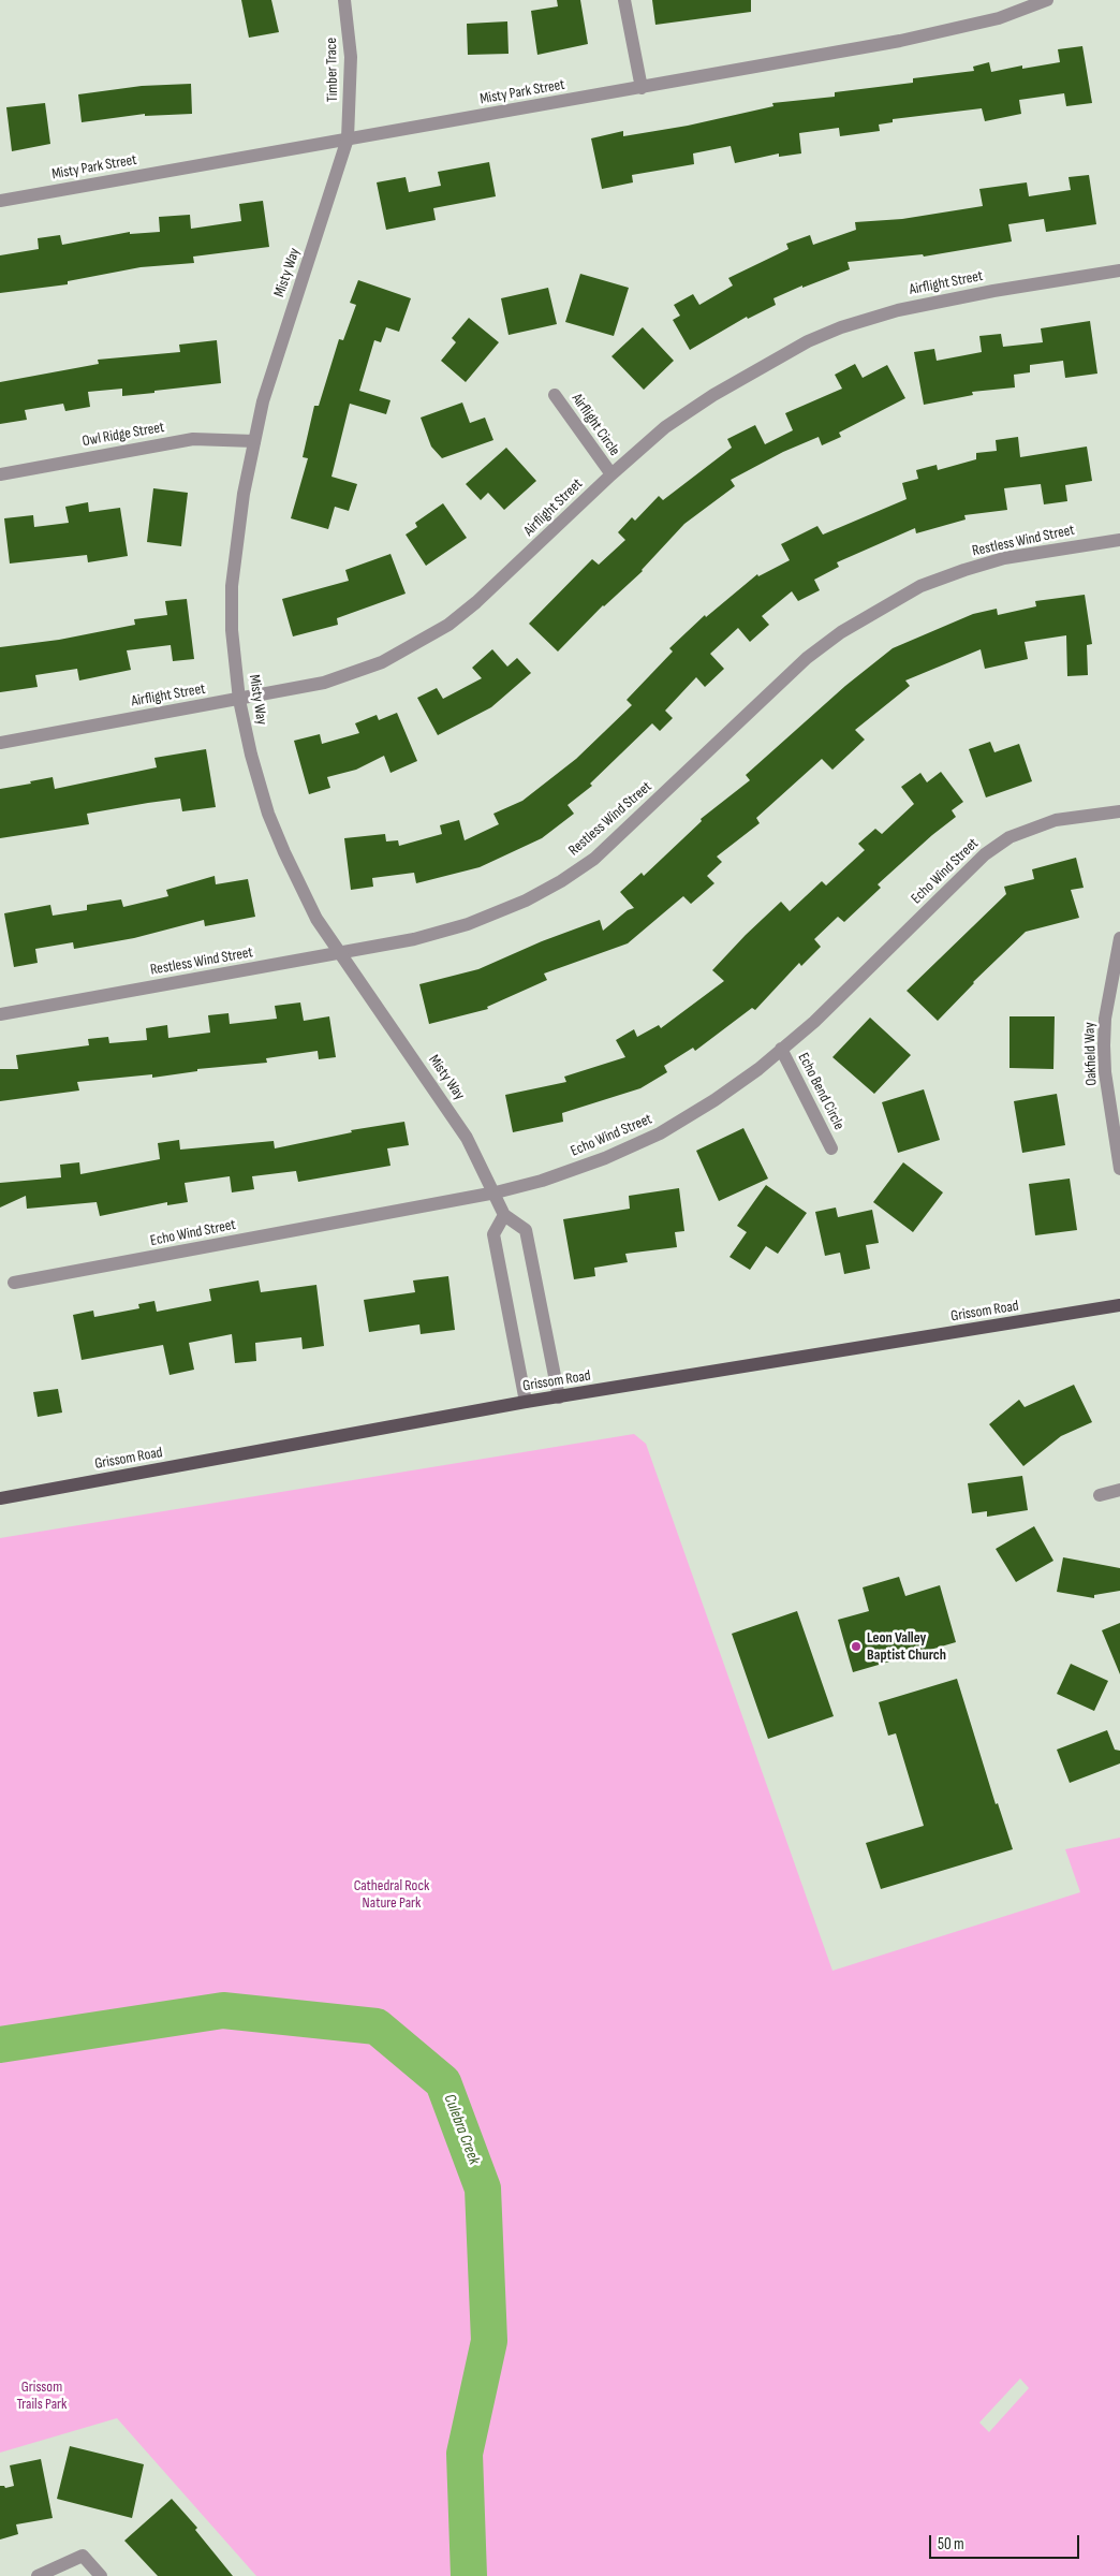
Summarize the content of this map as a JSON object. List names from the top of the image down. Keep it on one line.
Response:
{"streets":{"main road":["Grissom Road"],"street":["Timber Trace","Misty Park Street","Misty Way","Airflight Street","Airflight Circle","Owl Ridge Street","Restless Wind Street","Echo Wind Street","Oakfield Way","Echo Bend Circle"]},"crossings":[["Timber Trace","Misty Park Street"],["Timber Trace","Misty Way"],["Misty Park Street","Misty Way"],["Misty Way","Airflight Street"],["Misty Way","Owl Ridge Street"],["Misty Way","Restless Wind Street"],["Misty Way","Echo Wind Street"],["Airflight Street","Airflight Circle"],["Echo Wind Street","Echo Bend Circle"]],"water":["Culebra Creek"],"parks":["Cathedral Rock Nature Park","Grissom Trails Park"],"places":["Leon Valley Baptist Church"],"scale_bar":"50 m"}
